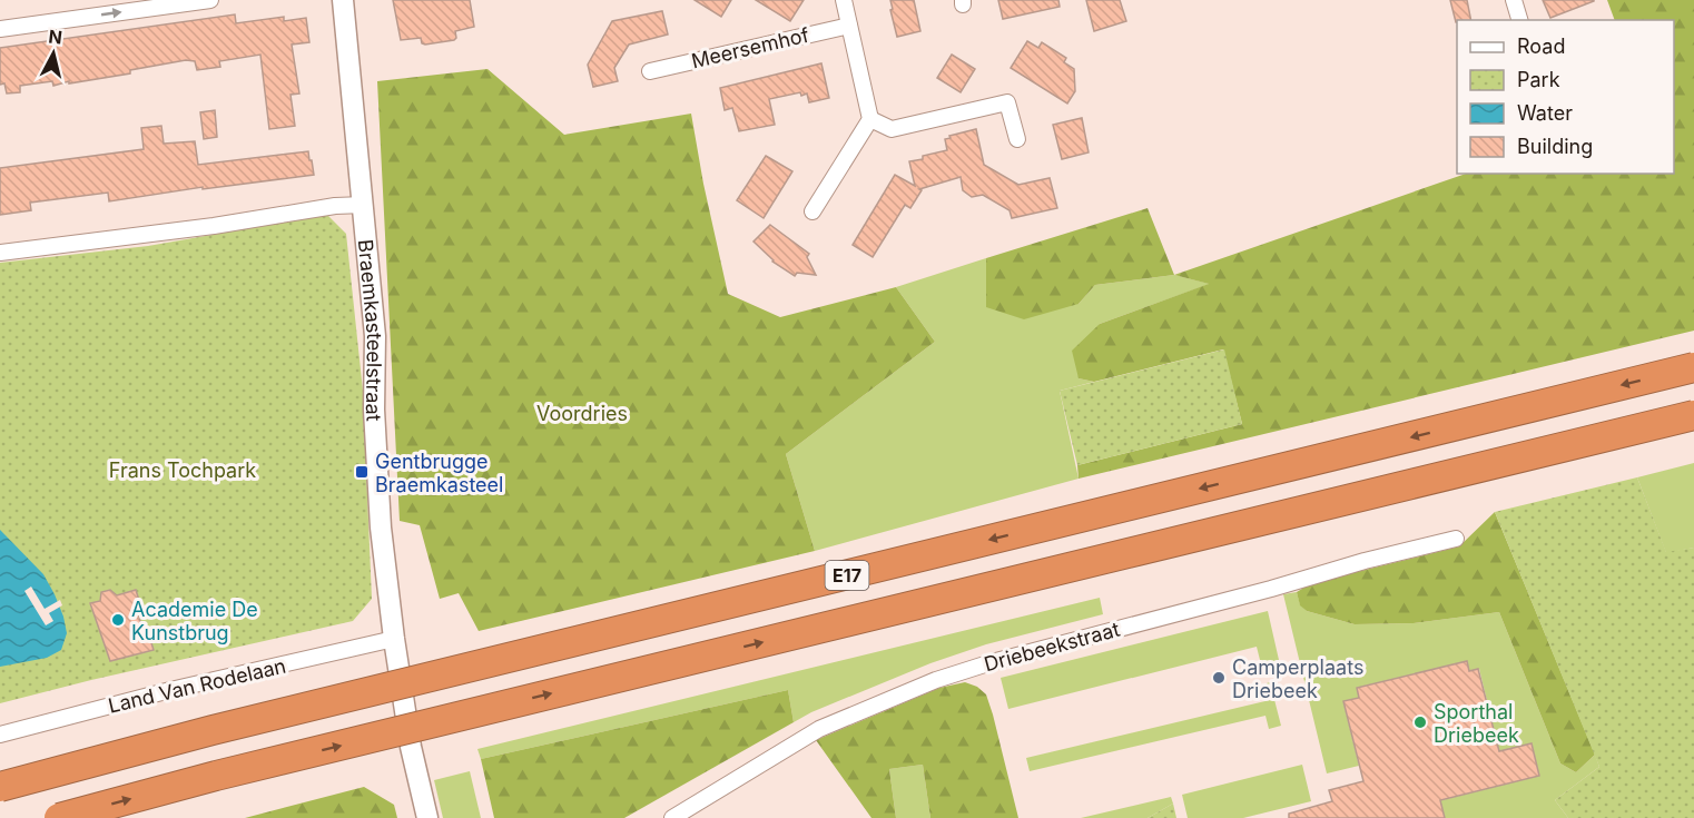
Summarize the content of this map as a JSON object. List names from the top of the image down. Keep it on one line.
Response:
{"streets":{"highway":["E17"],"street":["Meersemhof","Braemkasteelstraat","Driebeekstraat","Land Van Rodelaan"]},"crossings":[["Braemkasteelstraat","Land Van Rodelaan"]],"parks":["Voordries","Frans Tochpark"],"places":{"transit":["Gentbrugge Braemkasteel"],"other":["Academie De Kunstbrug","Camperplaats Driebeek","Sporthal Driebeek"]},"legend":["Road","Park","Water","Building"],"north":"top"}
